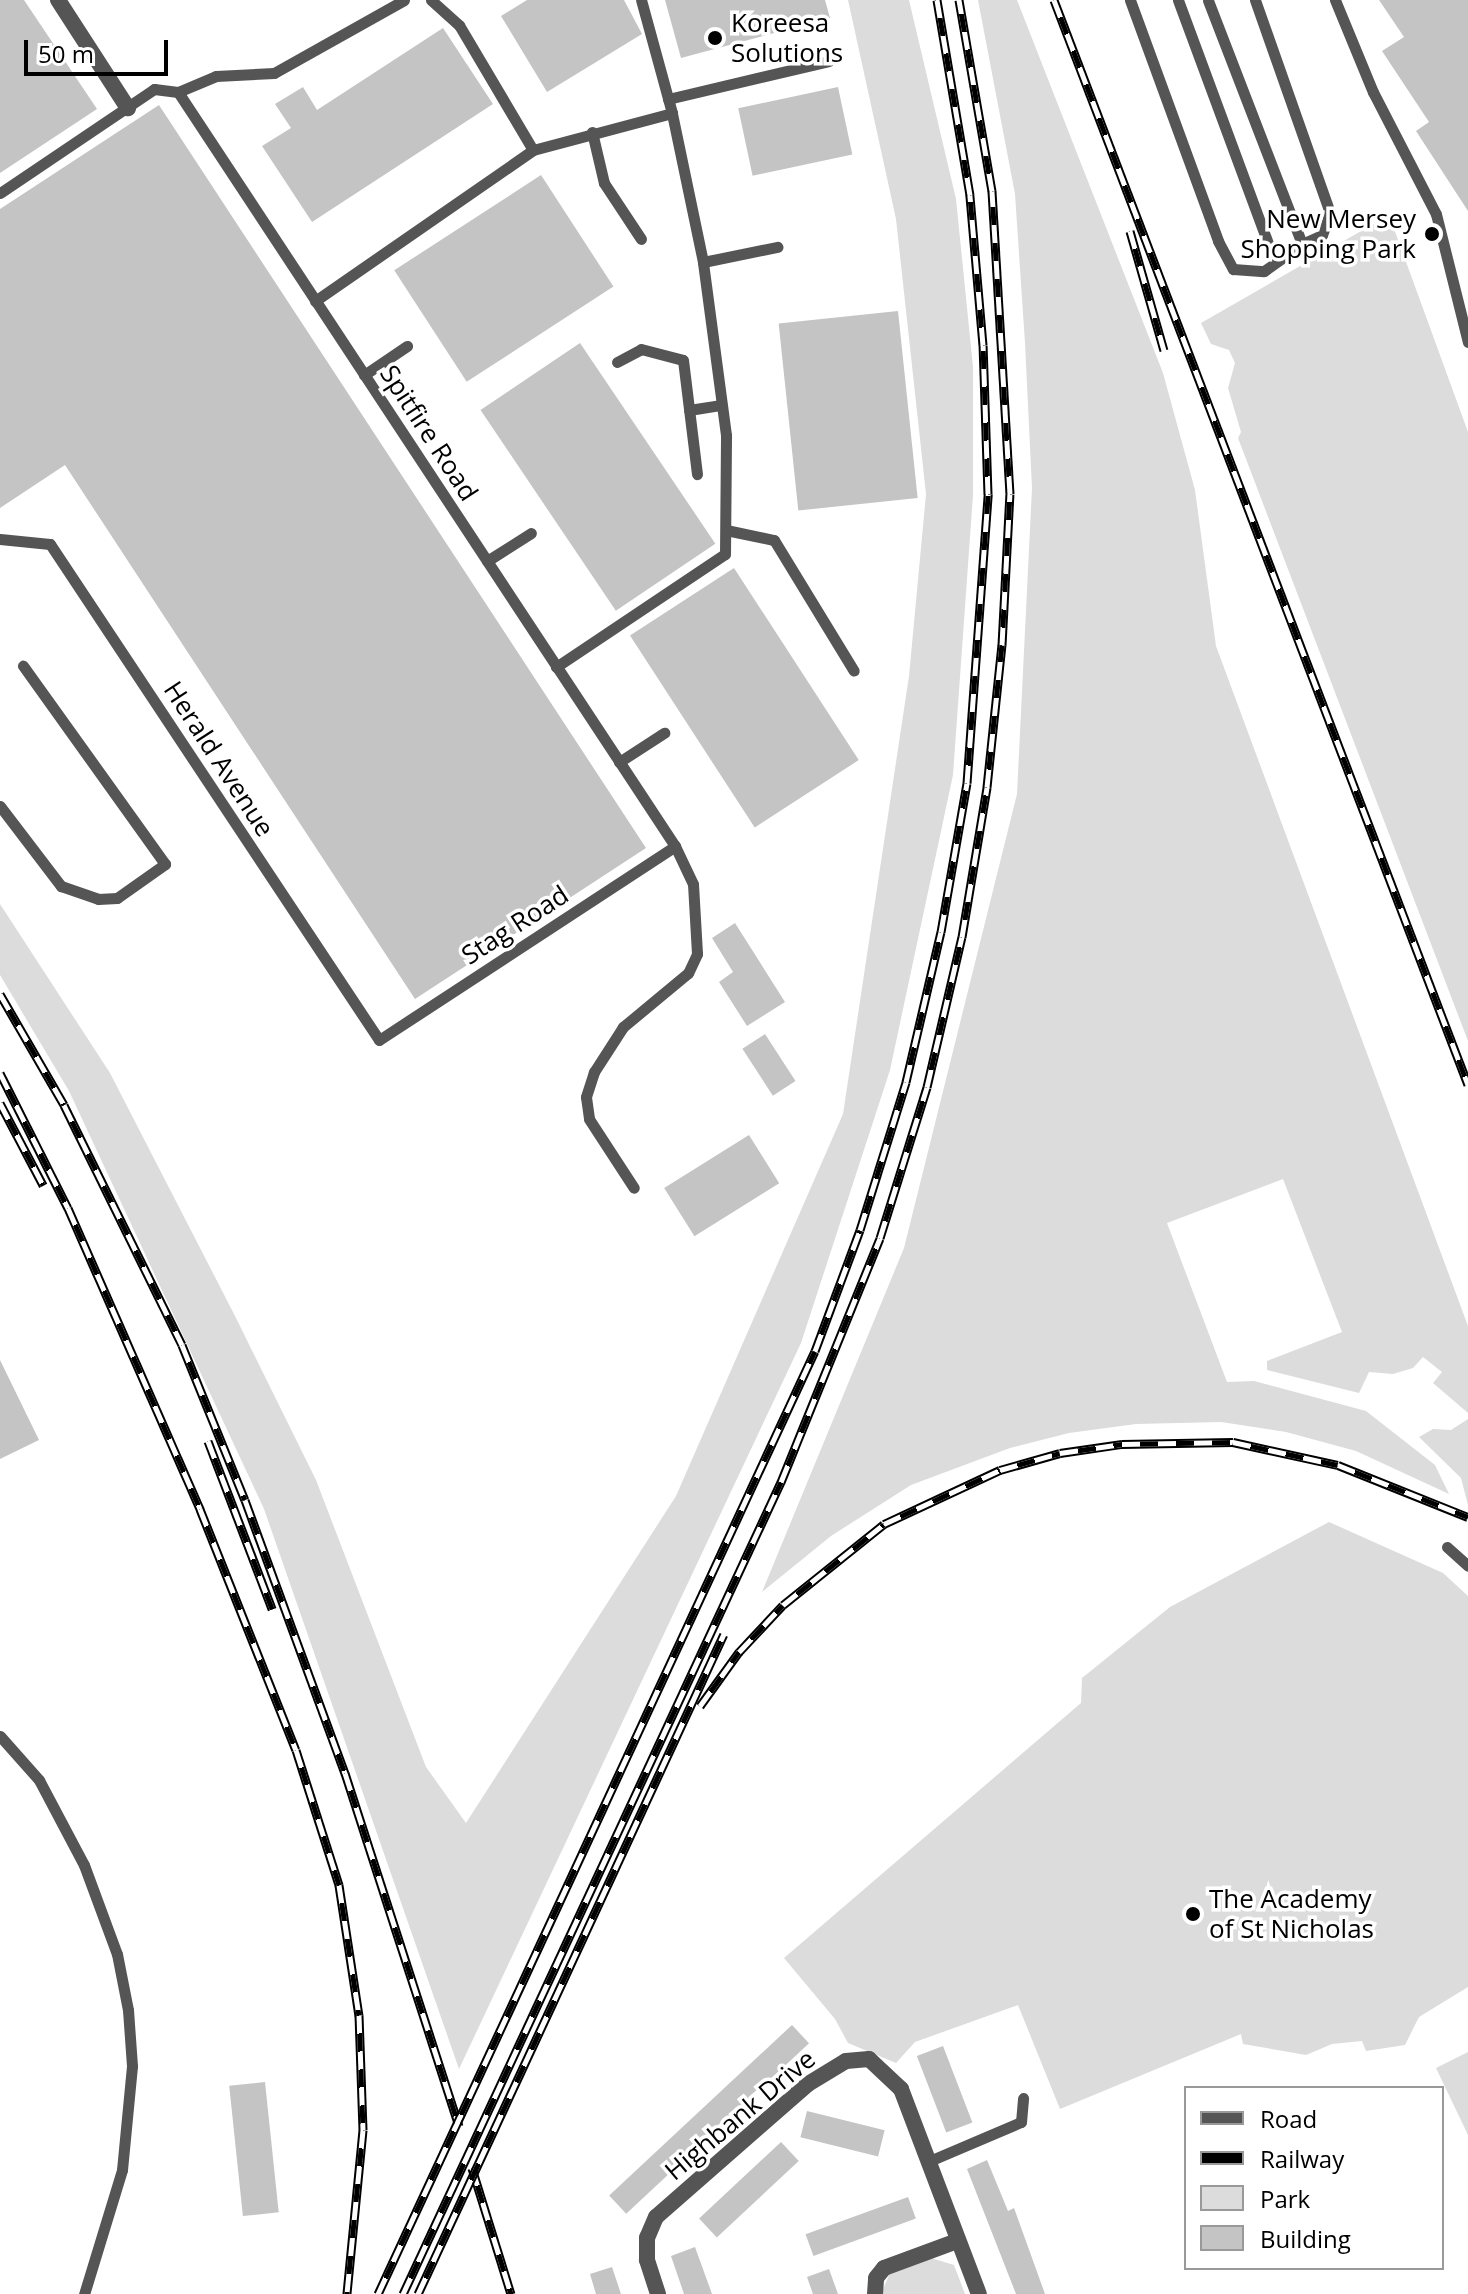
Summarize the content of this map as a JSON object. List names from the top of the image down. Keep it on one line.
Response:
{"streets":{"street":["Highbank Drive"],"lane":["Spitfire Road","Herald Avenue","Stag Road"]},"crossings":[["Spitfire Road","Stag Road"],["Herald Avenue","Stag Road"]],"places":["Koreesa Solutions","New Mersey Shopping Park","The Academy of St Nicholas"],"legend":["Road","Railway","Park","Building"],"scale_bar":"50 m"}
